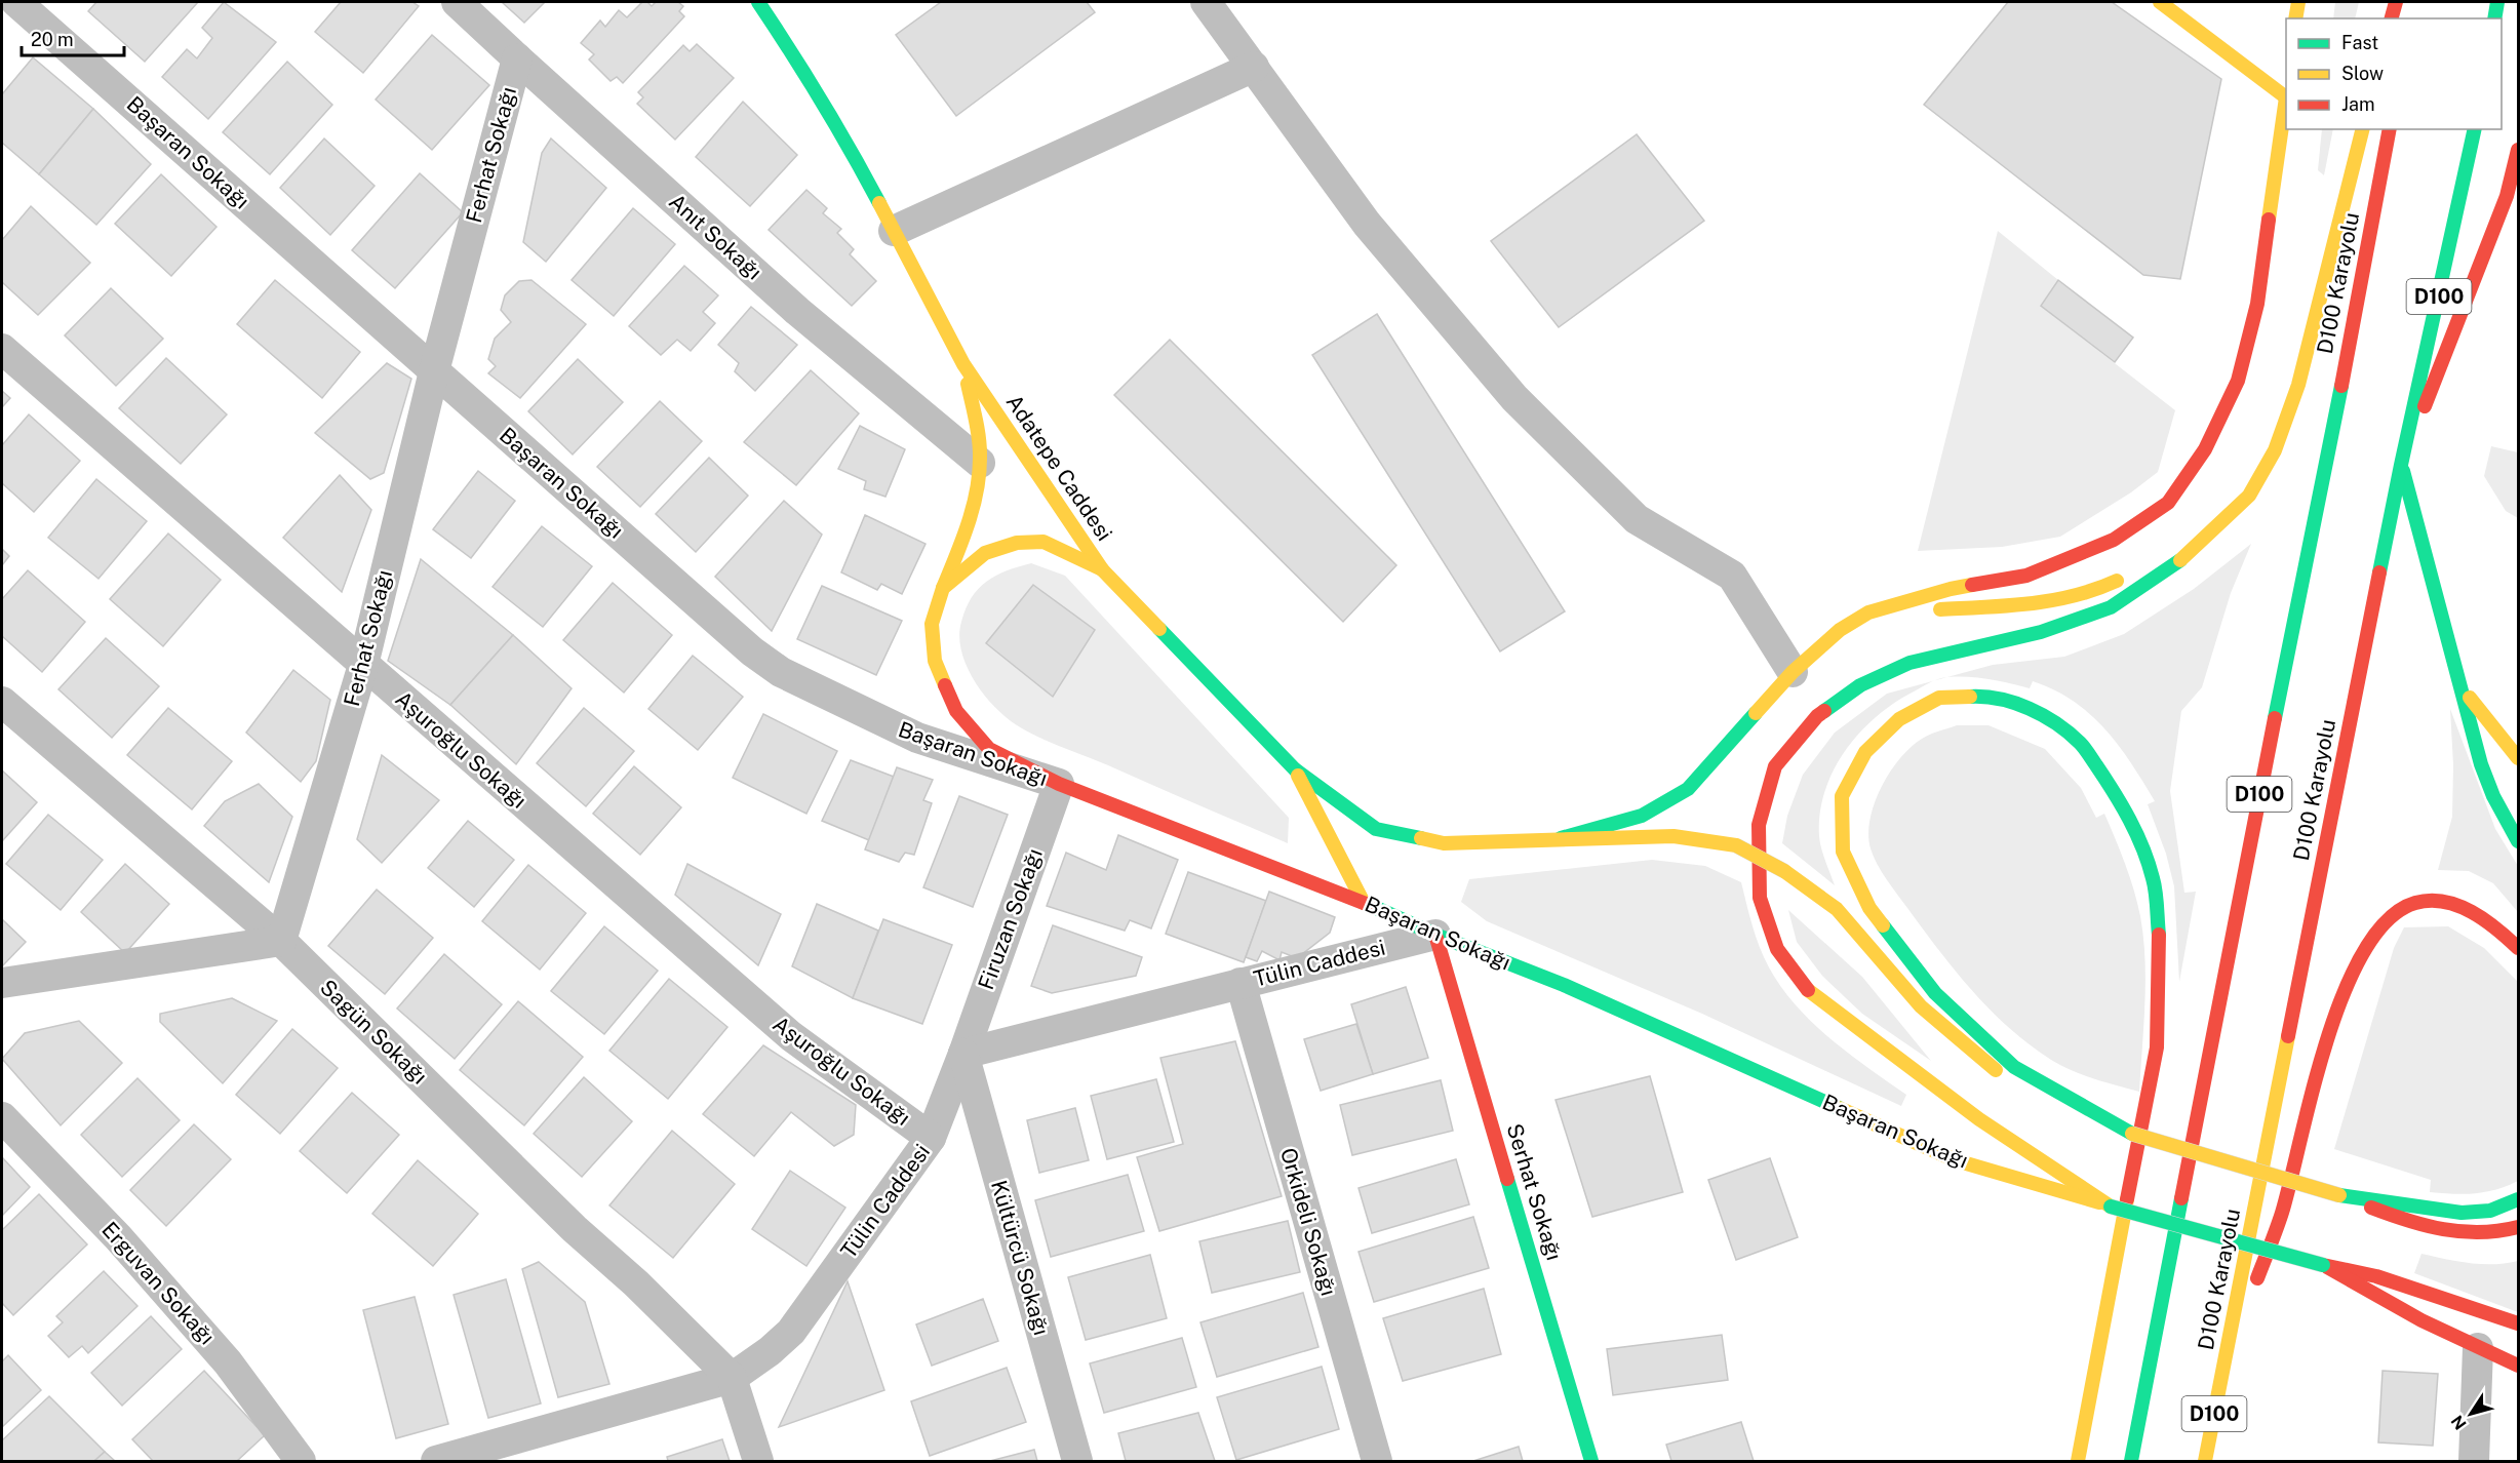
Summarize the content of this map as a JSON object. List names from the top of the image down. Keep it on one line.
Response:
{"streets":{"main road":["Başaran Sokağı","D100 Karayolu","D100","Adatepe Caddesi","Serhat Sokağı"],"street":["Ferhat Sokağı","Anıt Sokağı","Aşuroğlu Sokağı","Firuzan Sokağı","Tülin Caddesi","Sagün Sokağı","Orkideli Sokağı","Kültürcü Sokağı","Erguvan Sokağı"]},"crossings":[["Başaran Sokağı","Ferhat Sokağı"],["Başaran Sokağı","Adatepe Caddesi"],["Başaran Sokağı","Firuzan Sokağı"],["Başaran Sokağı","Tülin Caddesi"],["Başaran Sokağı","Serhat Sokağı"],["Ferhat Sokağı","Anıt Sokağı"],["Ferhat Sokağı","Aşuroğlu Sokağı"],["Ferhat Sokağı","Sagün Sokağı"],["Anıt Sokağı","Adatepe Caddesi"],["Adatepe Caddesi","Firuzan Sokağı"],["Aşuroğlu Sokağı","Tülin Caddesi"],["Firuzan Sokağı","Tülin Caddesi"],["Firuzan Sokağı","Kültürcü Sokağı"],["Tülin Caddesi","Sagün Sokağı"],["Tülin Caddesi","Serhat Sokağı"],["Tülin Caddesi","Orkideli Sokağı"],["Tülin Caddesi","Kültürcü Sokağı"]],"legend":["Fast","Slow","Jam"],"scale_bar":"20 m","north":"bottom left"}
